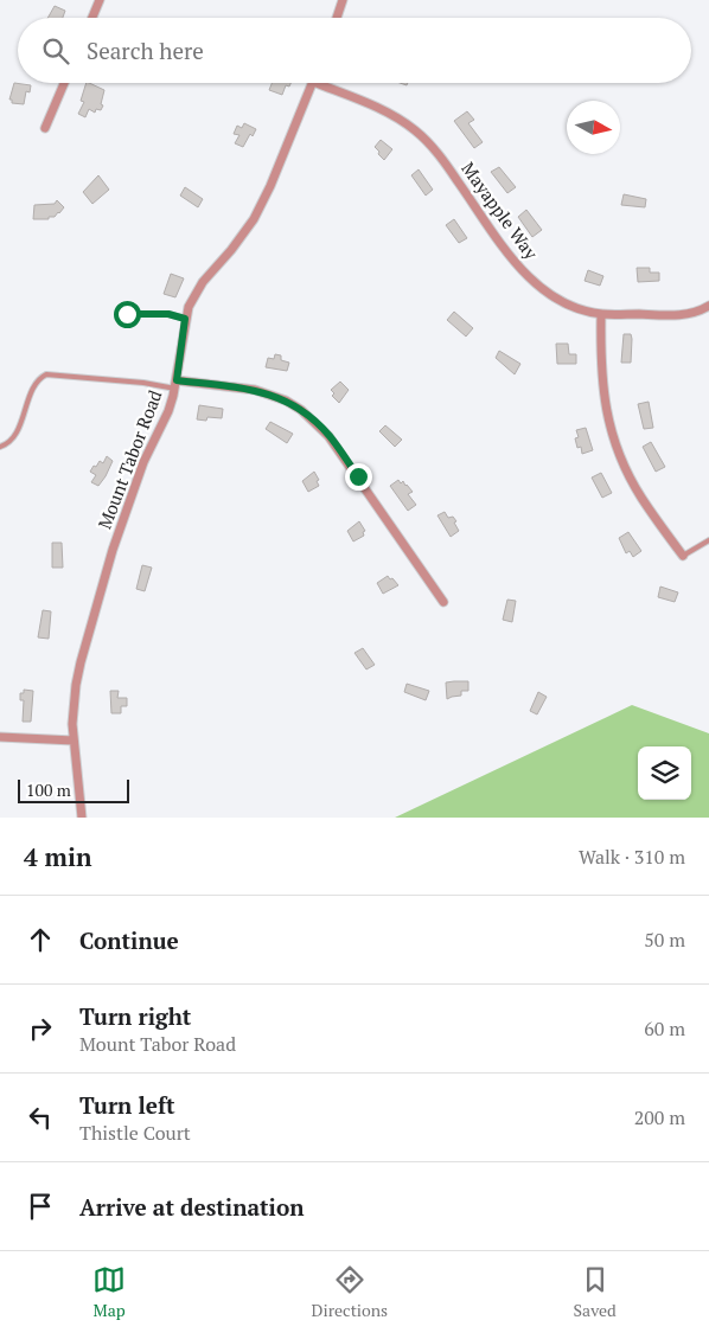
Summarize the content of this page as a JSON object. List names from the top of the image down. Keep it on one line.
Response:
{"streets":{"street":["Mayapple Way","Mount Tabor Road"]},"crossings":[["Mayapple Way","Mount Tabor Road"]],"scale_bar":"100 m","north":"right","page":{"search":"Search here","scale":"100 m","heading":["4 min","Walk · 310 m"],"list":[["Continue","50 m"],["Turn right","Mount Tabor Road","60 m"],["Turn left","Thistle Court","200 m"],"Arrive at destination"],"nav":["Map","Directions","Saved"]}}
